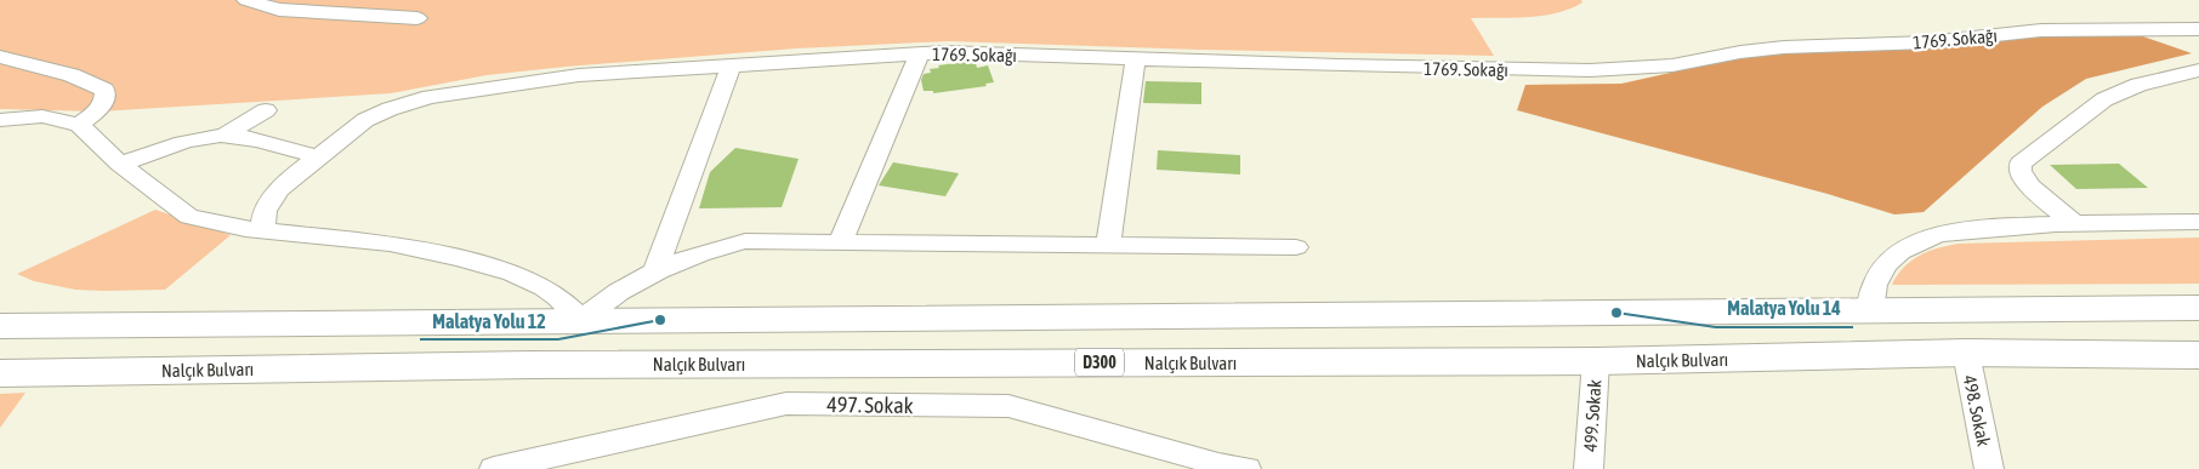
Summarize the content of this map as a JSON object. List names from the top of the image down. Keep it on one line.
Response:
{"streets":{"highway":["Nalçık Bulvarı","D300"],"street":["1769. Sokağı","497. Sokak","498. Sokak","499. Sokak"]},"crossings":[["Nalçık Bulvarı","498. Sokak"],["Nalçık Bulvarı","499. Sokak"]],"places":["Malatya Yolu 14","Malatya Yolu 12"]}
